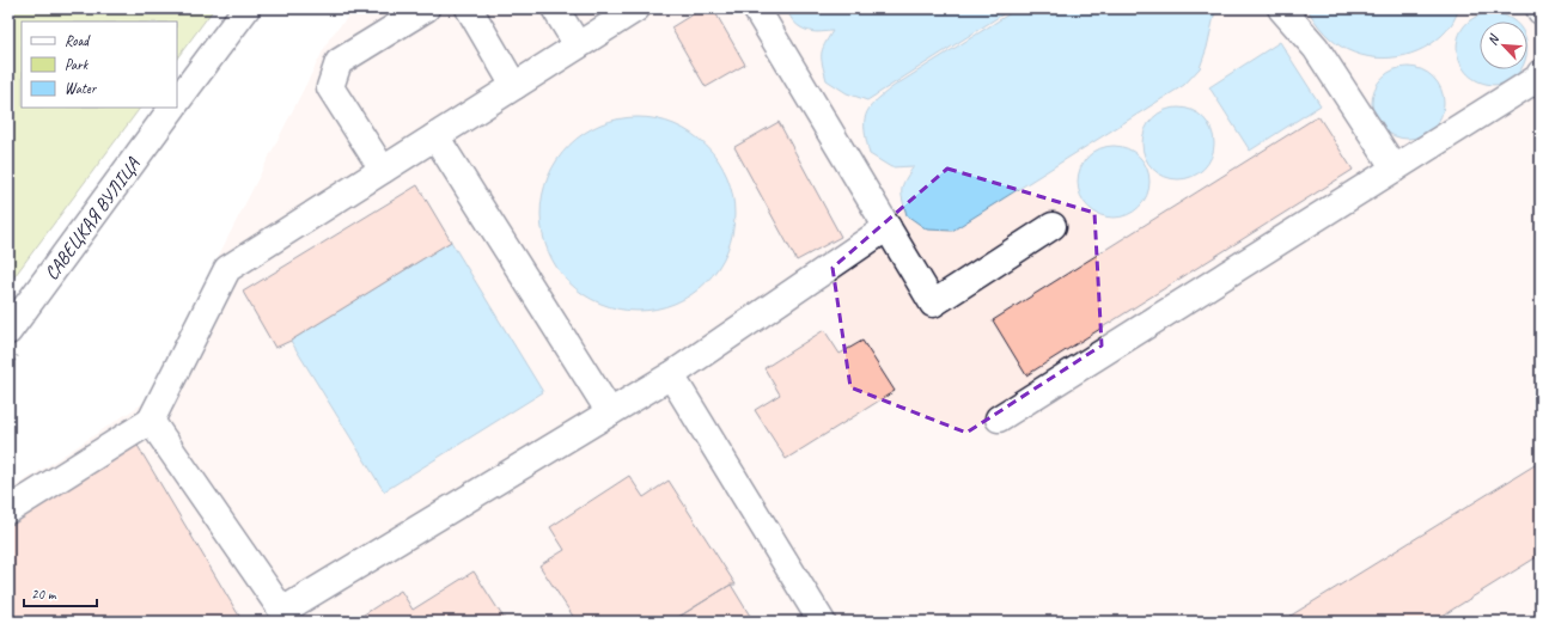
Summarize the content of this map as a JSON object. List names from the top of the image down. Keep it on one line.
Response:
{"streets":{"street":["САВЕЦКАЯ ВУЛІЦА"]},"legend":["Road","Park","Water"],"scale_bar":"20 m","north":"top left"}
